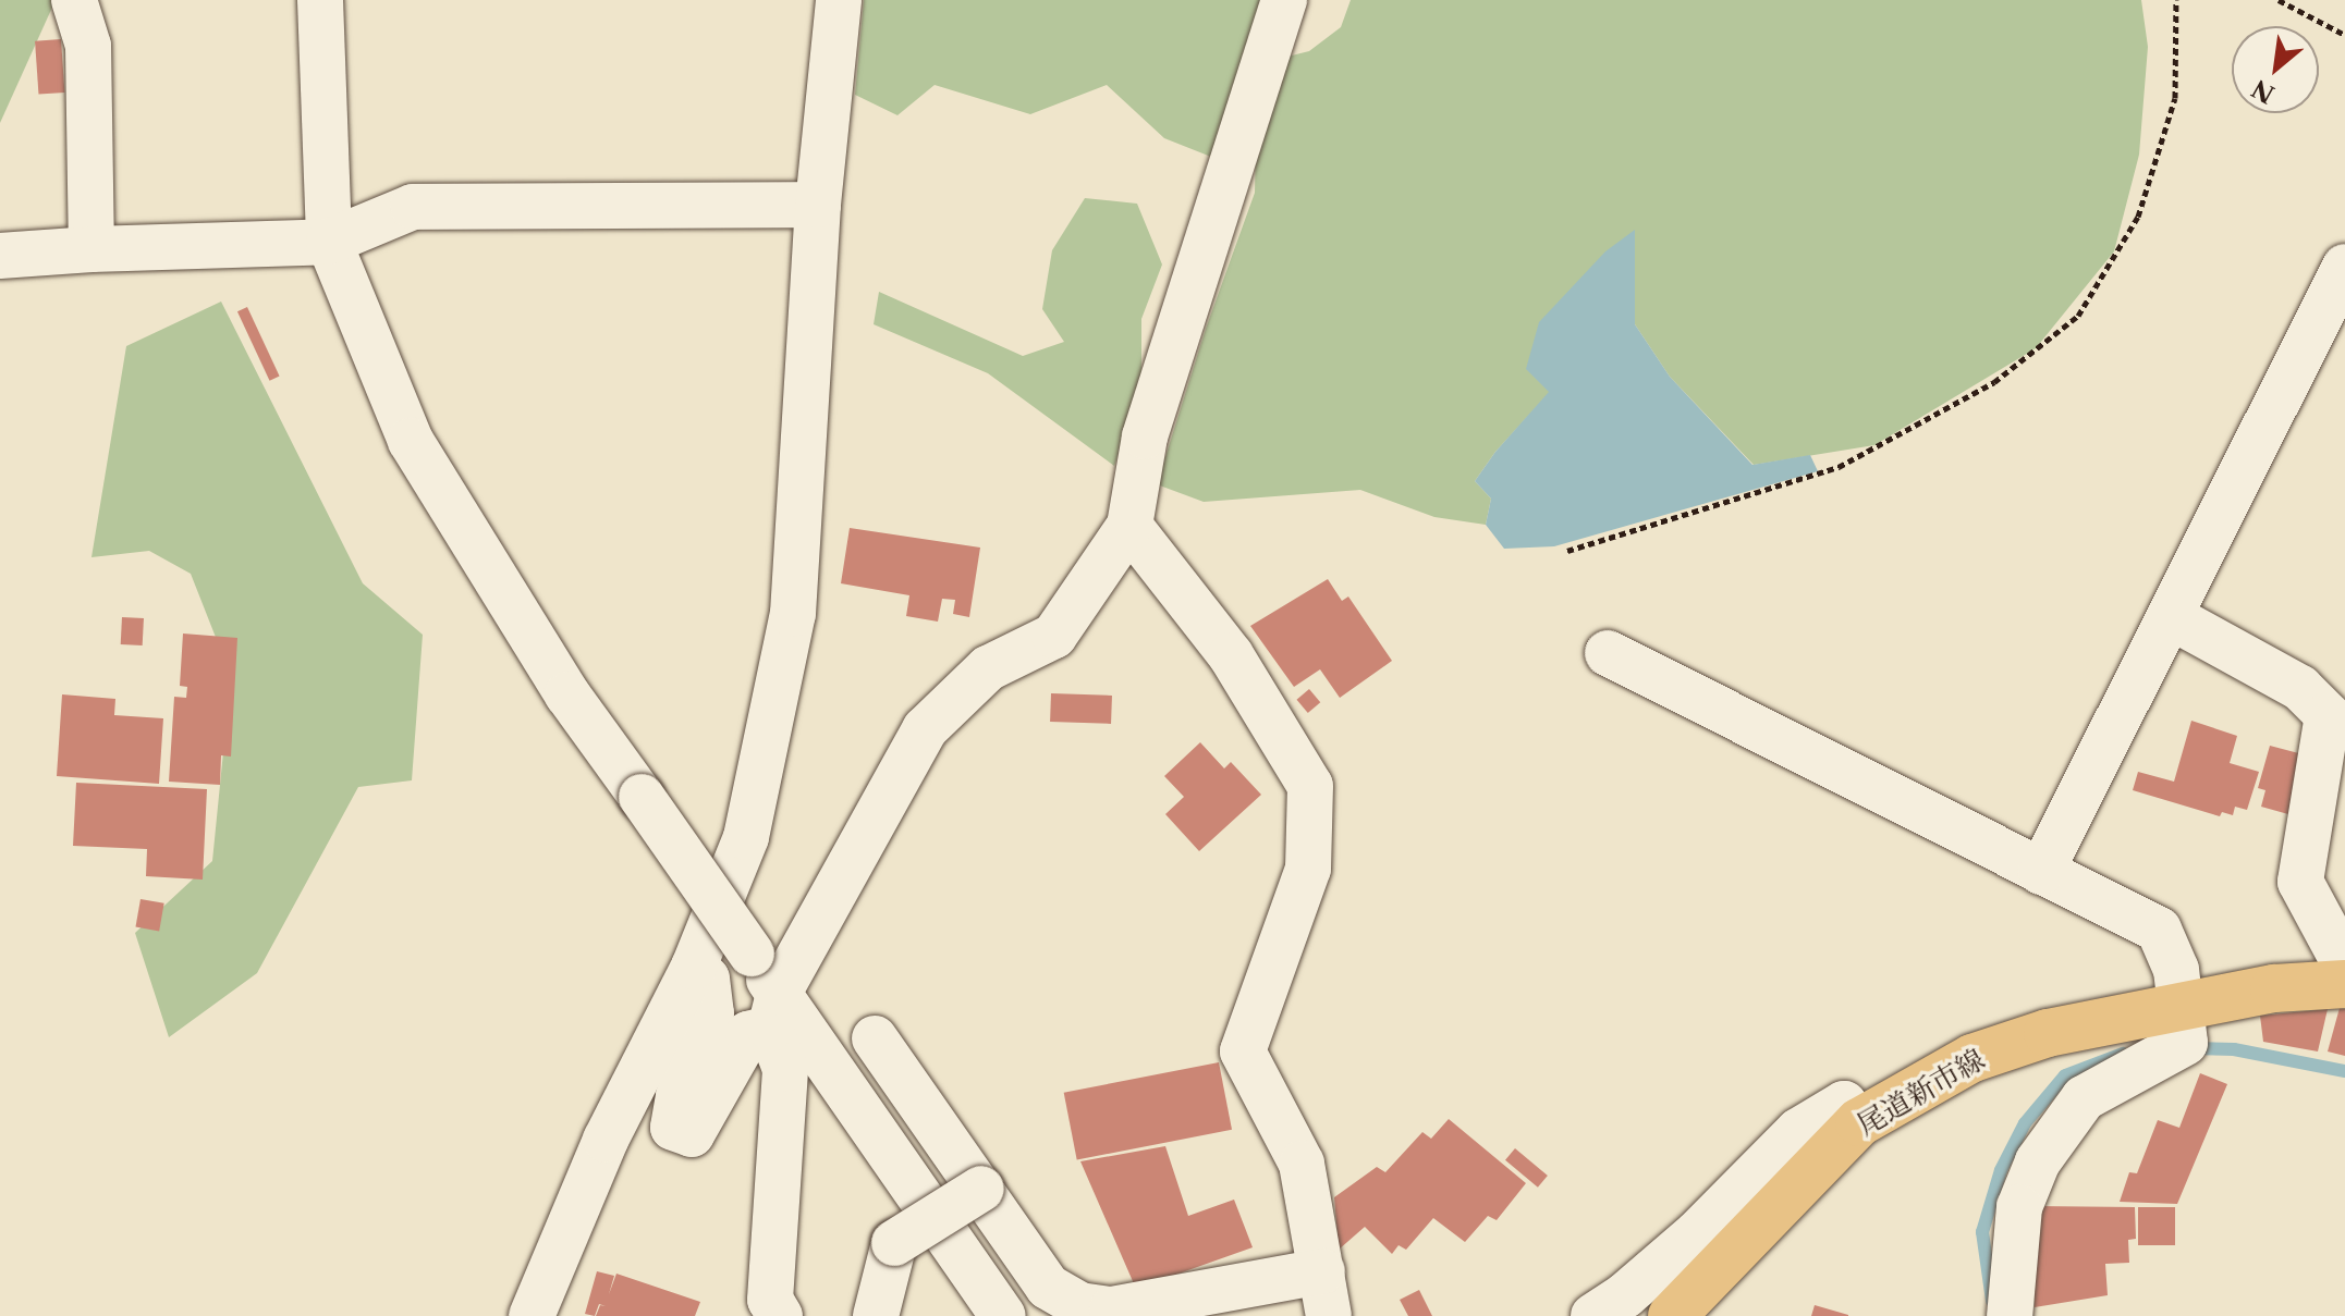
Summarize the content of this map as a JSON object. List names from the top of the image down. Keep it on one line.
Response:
{"streets":{"main road":["尾道新市線"]},"north":"bottom left"}
